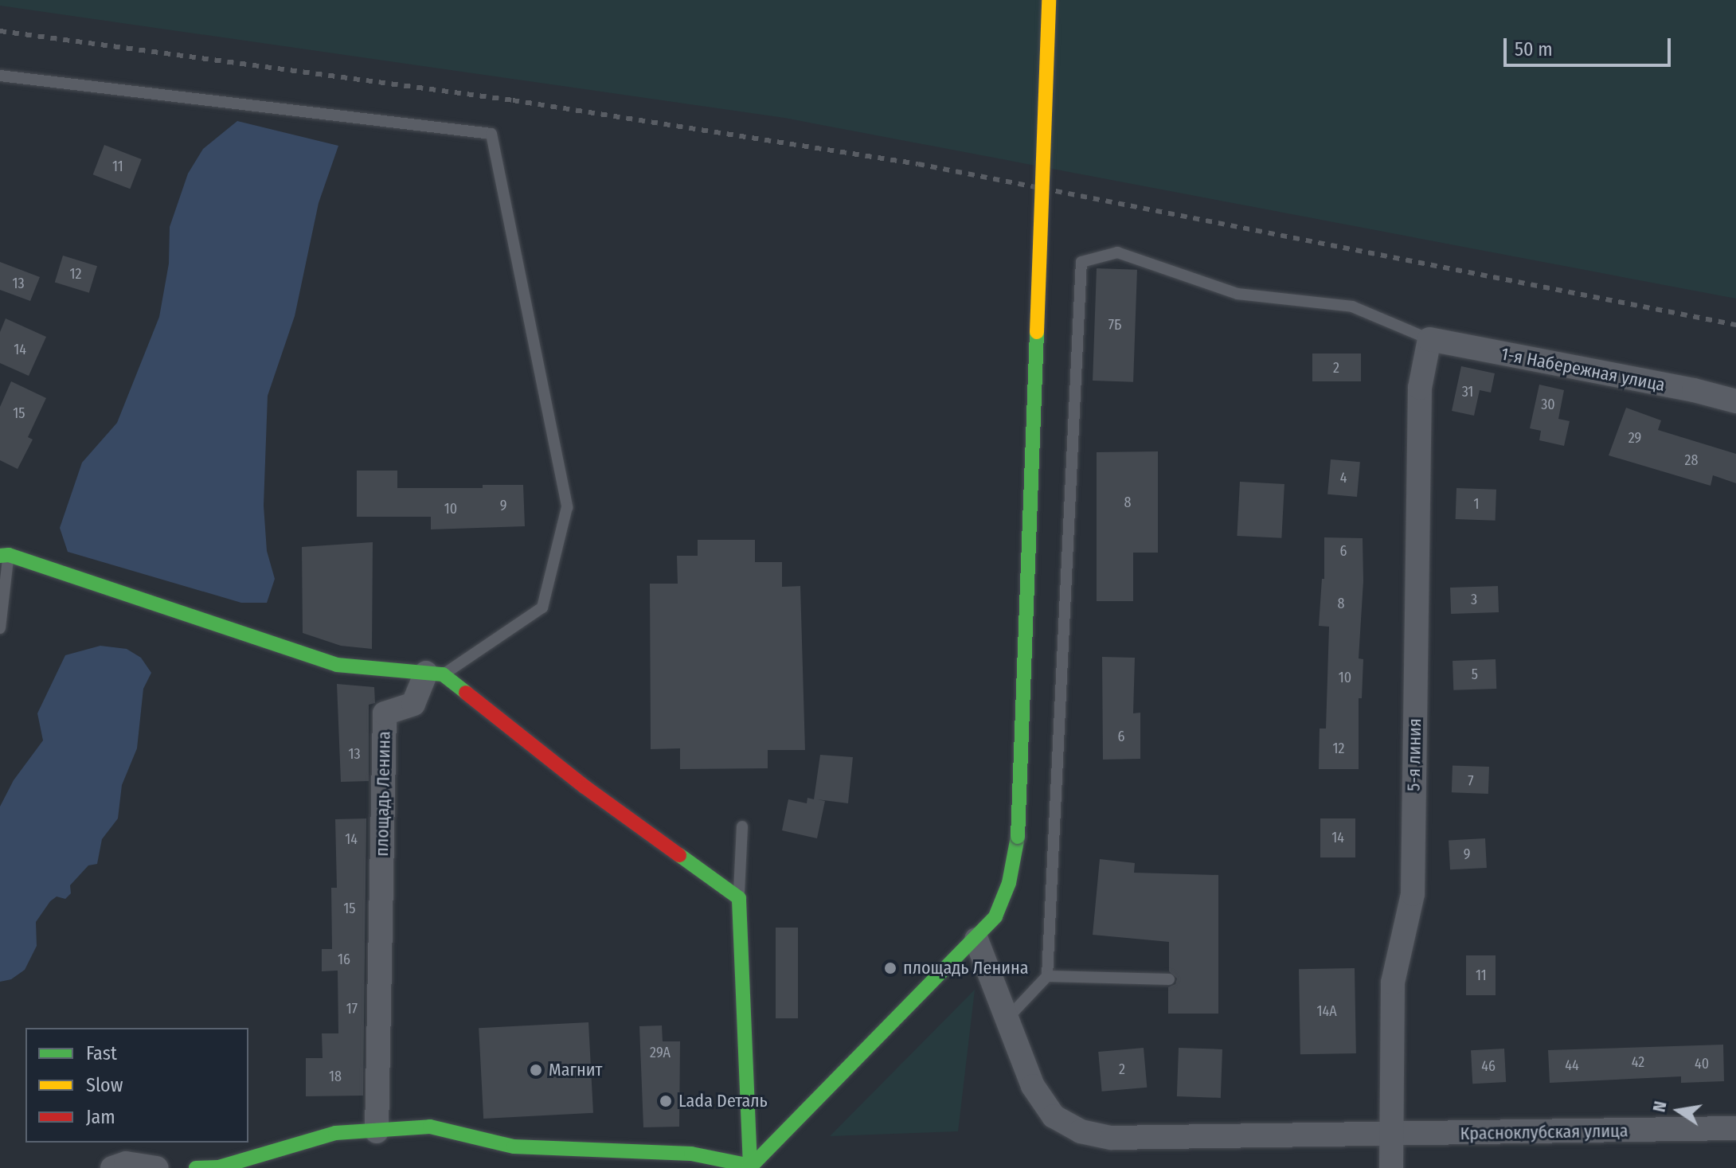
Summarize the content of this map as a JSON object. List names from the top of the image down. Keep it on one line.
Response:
{"streets":{"street":["1-я Набережная улица","5-я линия","площадь Ленина","Красноклубская улица"]},"crossings":[["1-я Набережная улица","5-я линия"],["5-я линия","Красноклубская улица"]],"places":["площадь Ленина","Магнит","Lada Dеталь"],"house_numbers":["11","12","13","7Б","14","2","31","30","15","29","28","4","8","1","9","10","6","3","8","5","10","6","12","13","7","14","14","9","15","16","11","17","14А","29А","42","40","44","46","2","18"],"legend":["Fast","Slow","Jam"],"scale_bar":"50 m","north":"left"}
